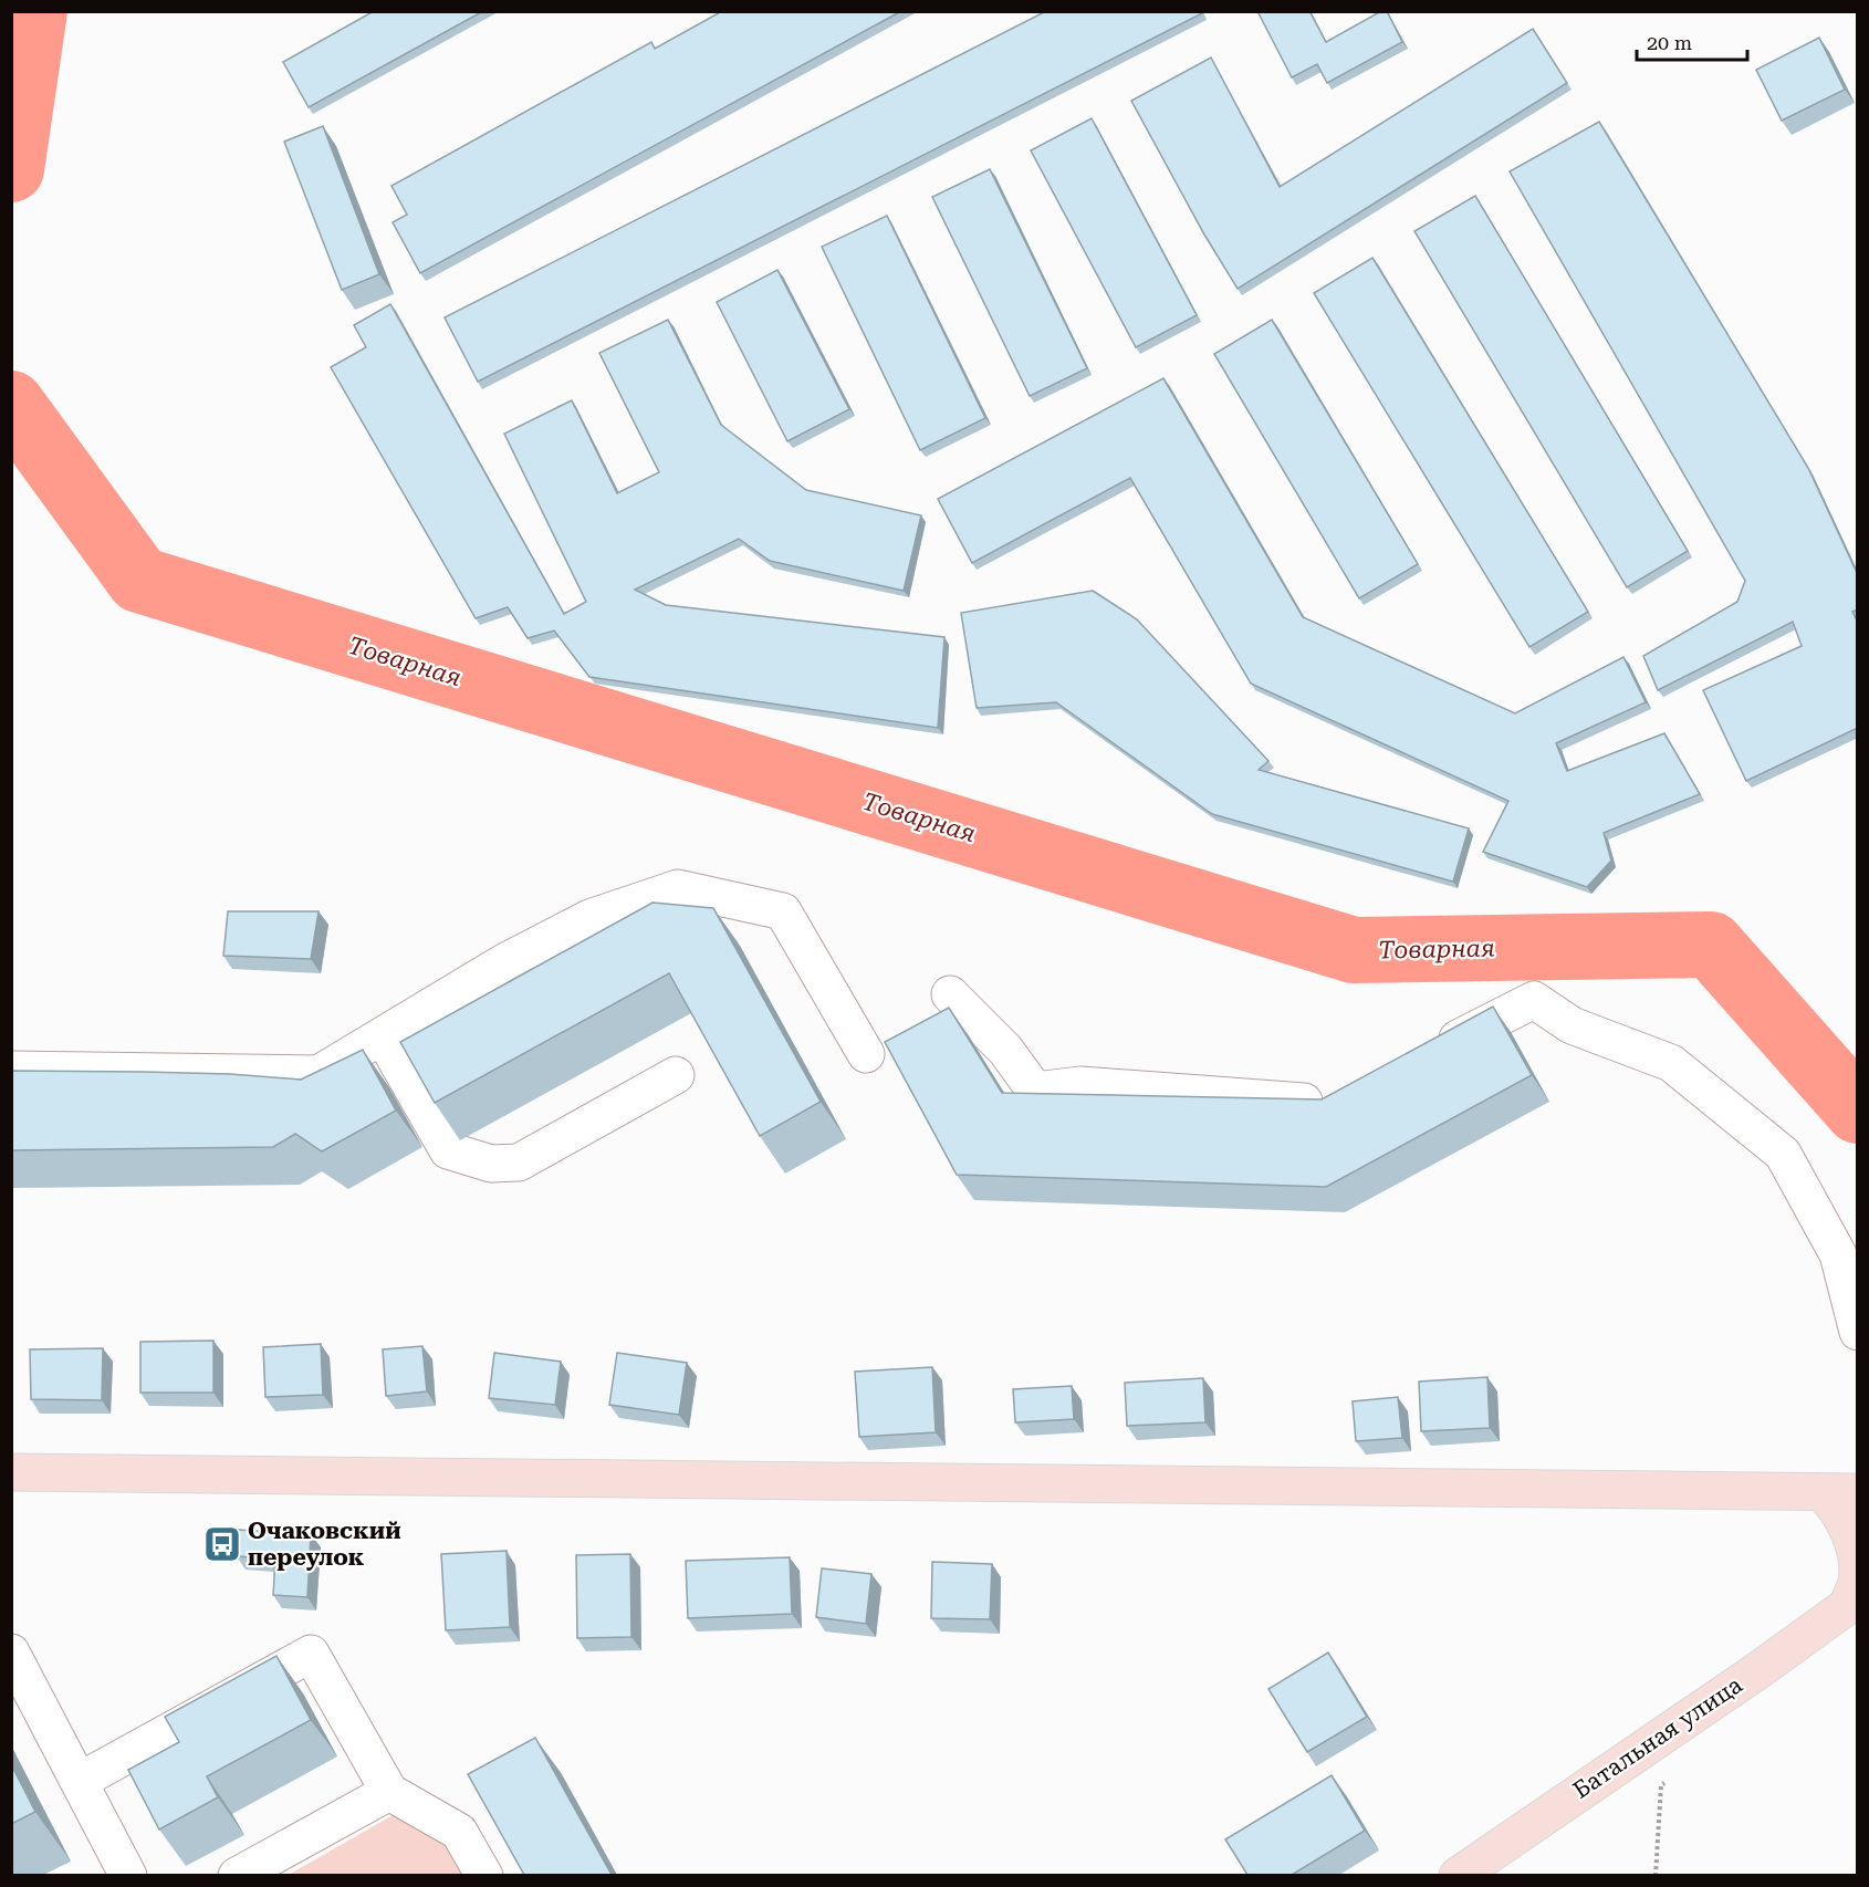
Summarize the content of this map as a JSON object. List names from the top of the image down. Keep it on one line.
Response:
{"streets":{"main road":["Батальная улица"]},"water":["Товарная"],"places":{"bus stop":["Очаковский переулок"]},"scale_bar":"20 m"}
